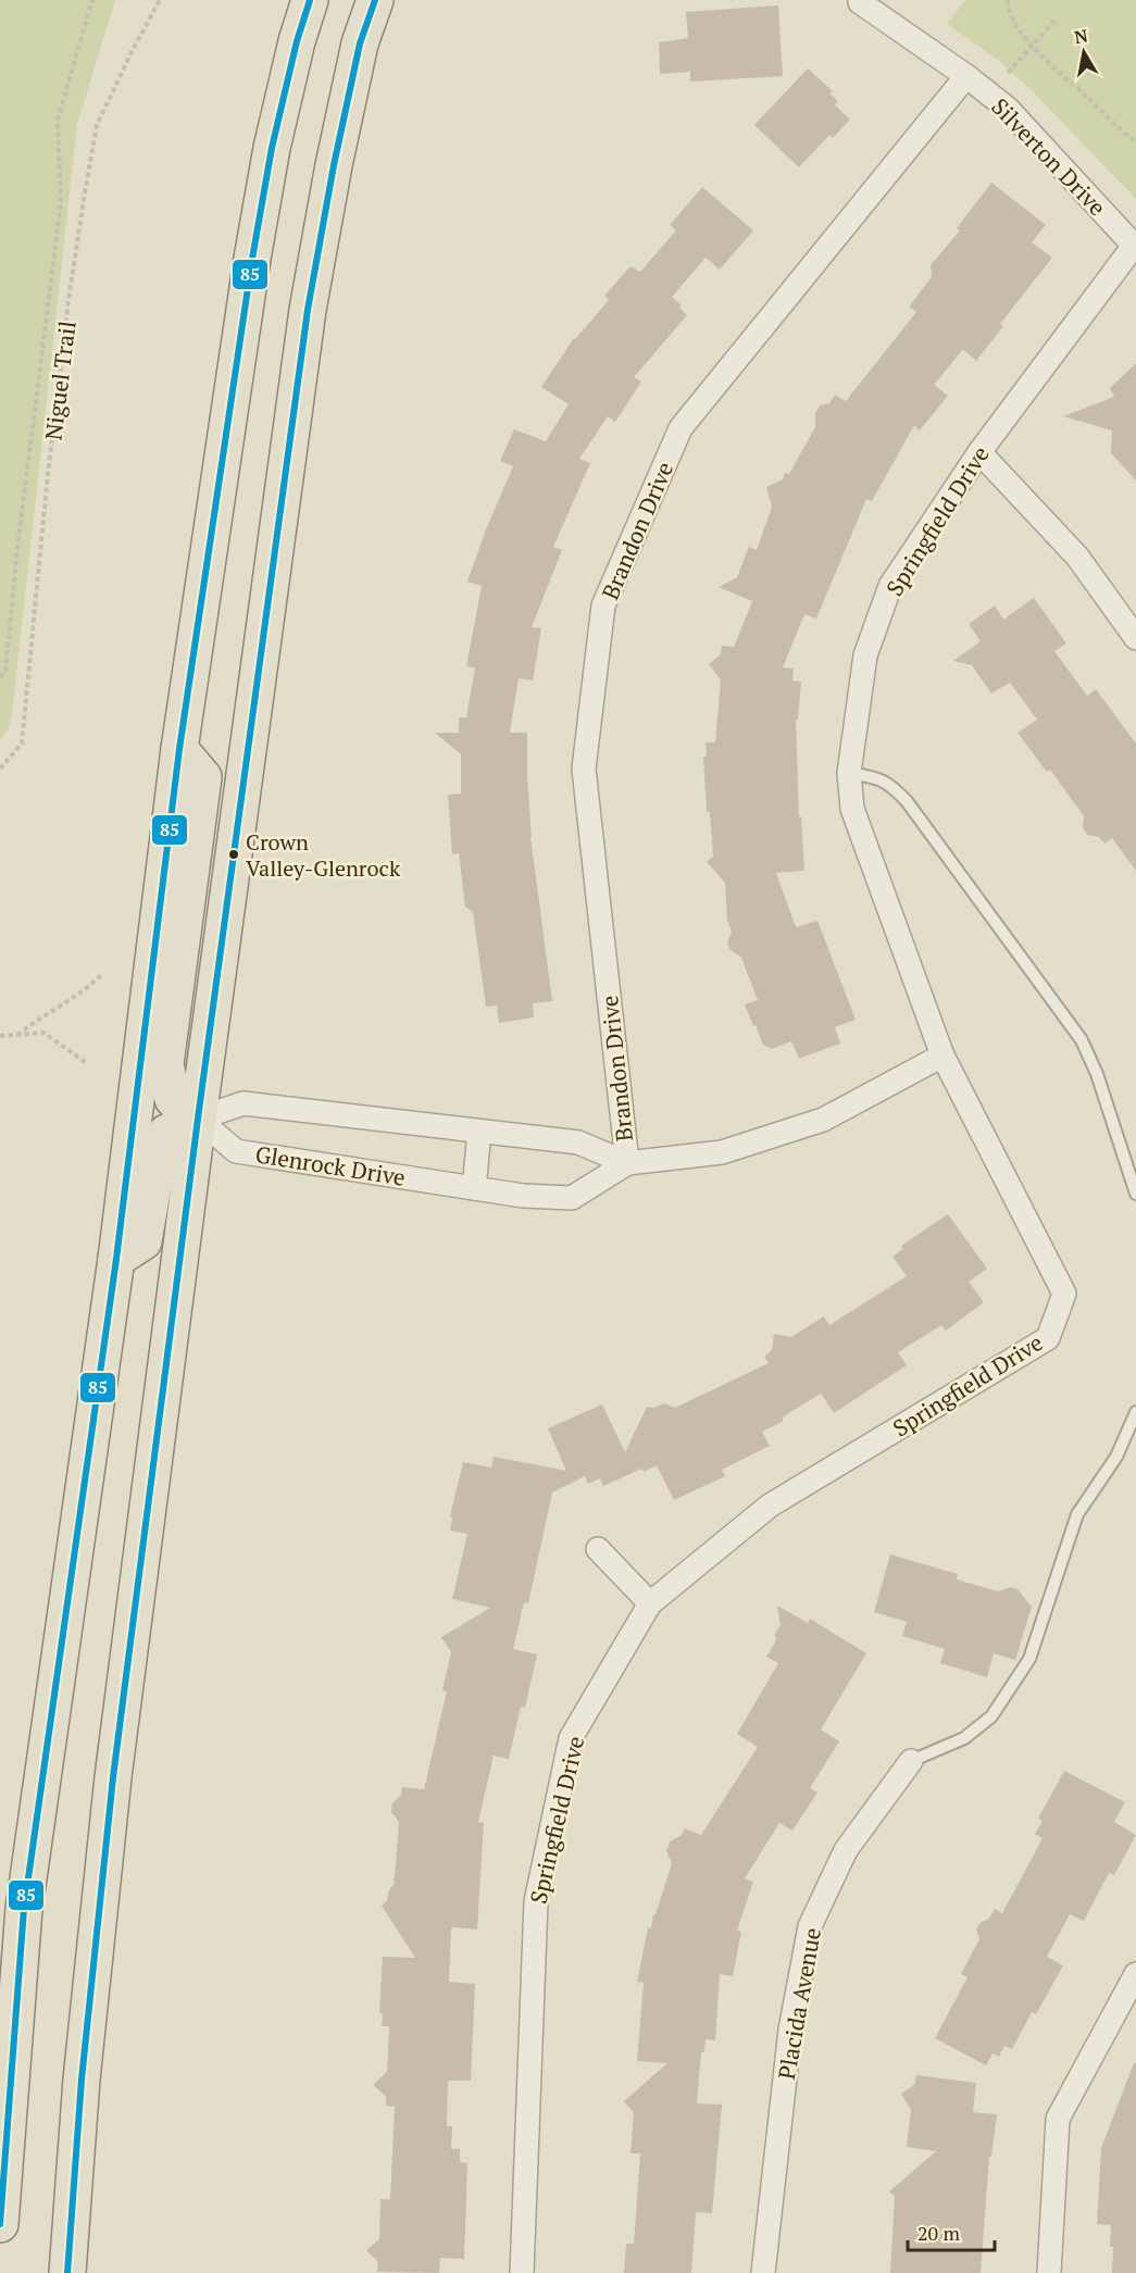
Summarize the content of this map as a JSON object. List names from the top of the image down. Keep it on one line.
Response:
{"streets":{"street":["Silverton Drive","Springfield Drive","Brandon Drive","Glenrock Drive","Placida Avenue"],"path":["Niguel Trail"]},"crossings":[["Silverton Drive","Springfield Drive"],["Silverton Drive","Brandon Drive"],["Springfield Drive","Glenrock Drive"],["Brandon Drive","Glenrock Drive"]],"places":["Crown Valley-Glenrock"],"lines":["transit line 85"],"scale_bar":"20 m","north":"top"}
